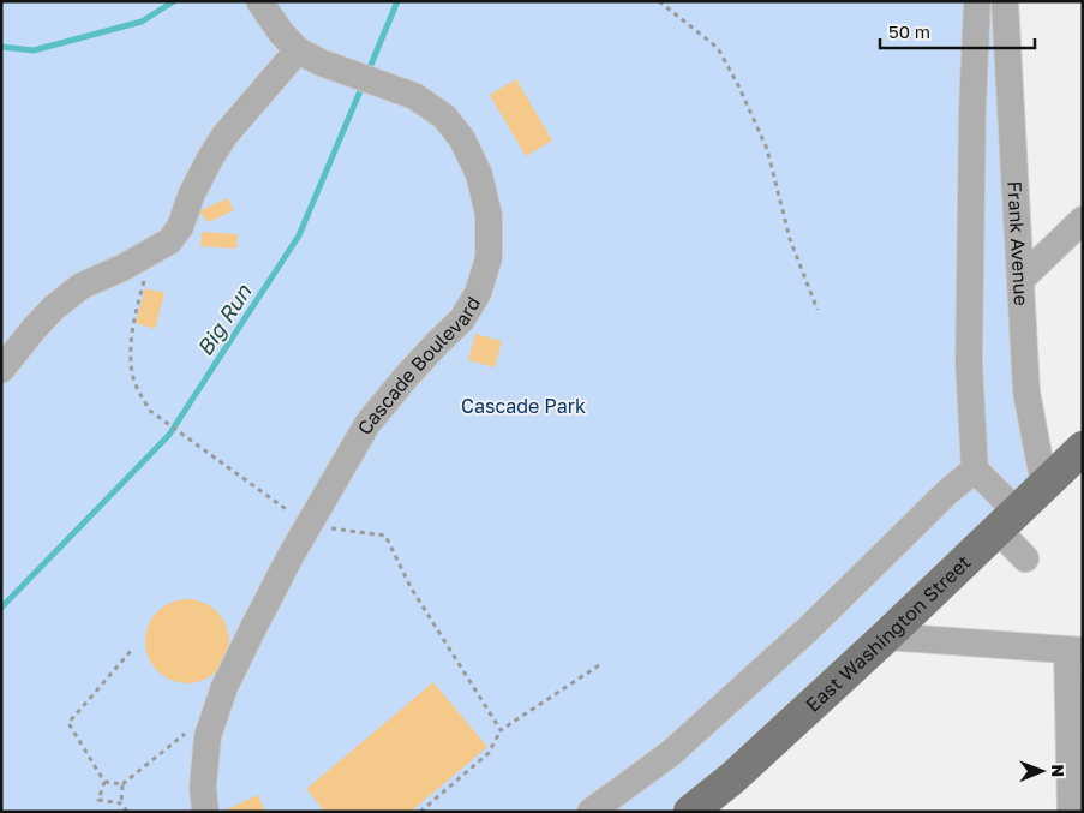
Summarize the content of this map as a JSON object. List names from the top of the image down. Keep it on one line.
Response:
{"streets":{"main road":["East Washington Street"],"street":["Frank Avenue","Cascade Boulevard"]},"crossings":[["Frank Avenue","East Washington Street"]],"water":["Big Run"],"parks":["Cascade Park"],"scale_bar":"50 m","north":"right"}
